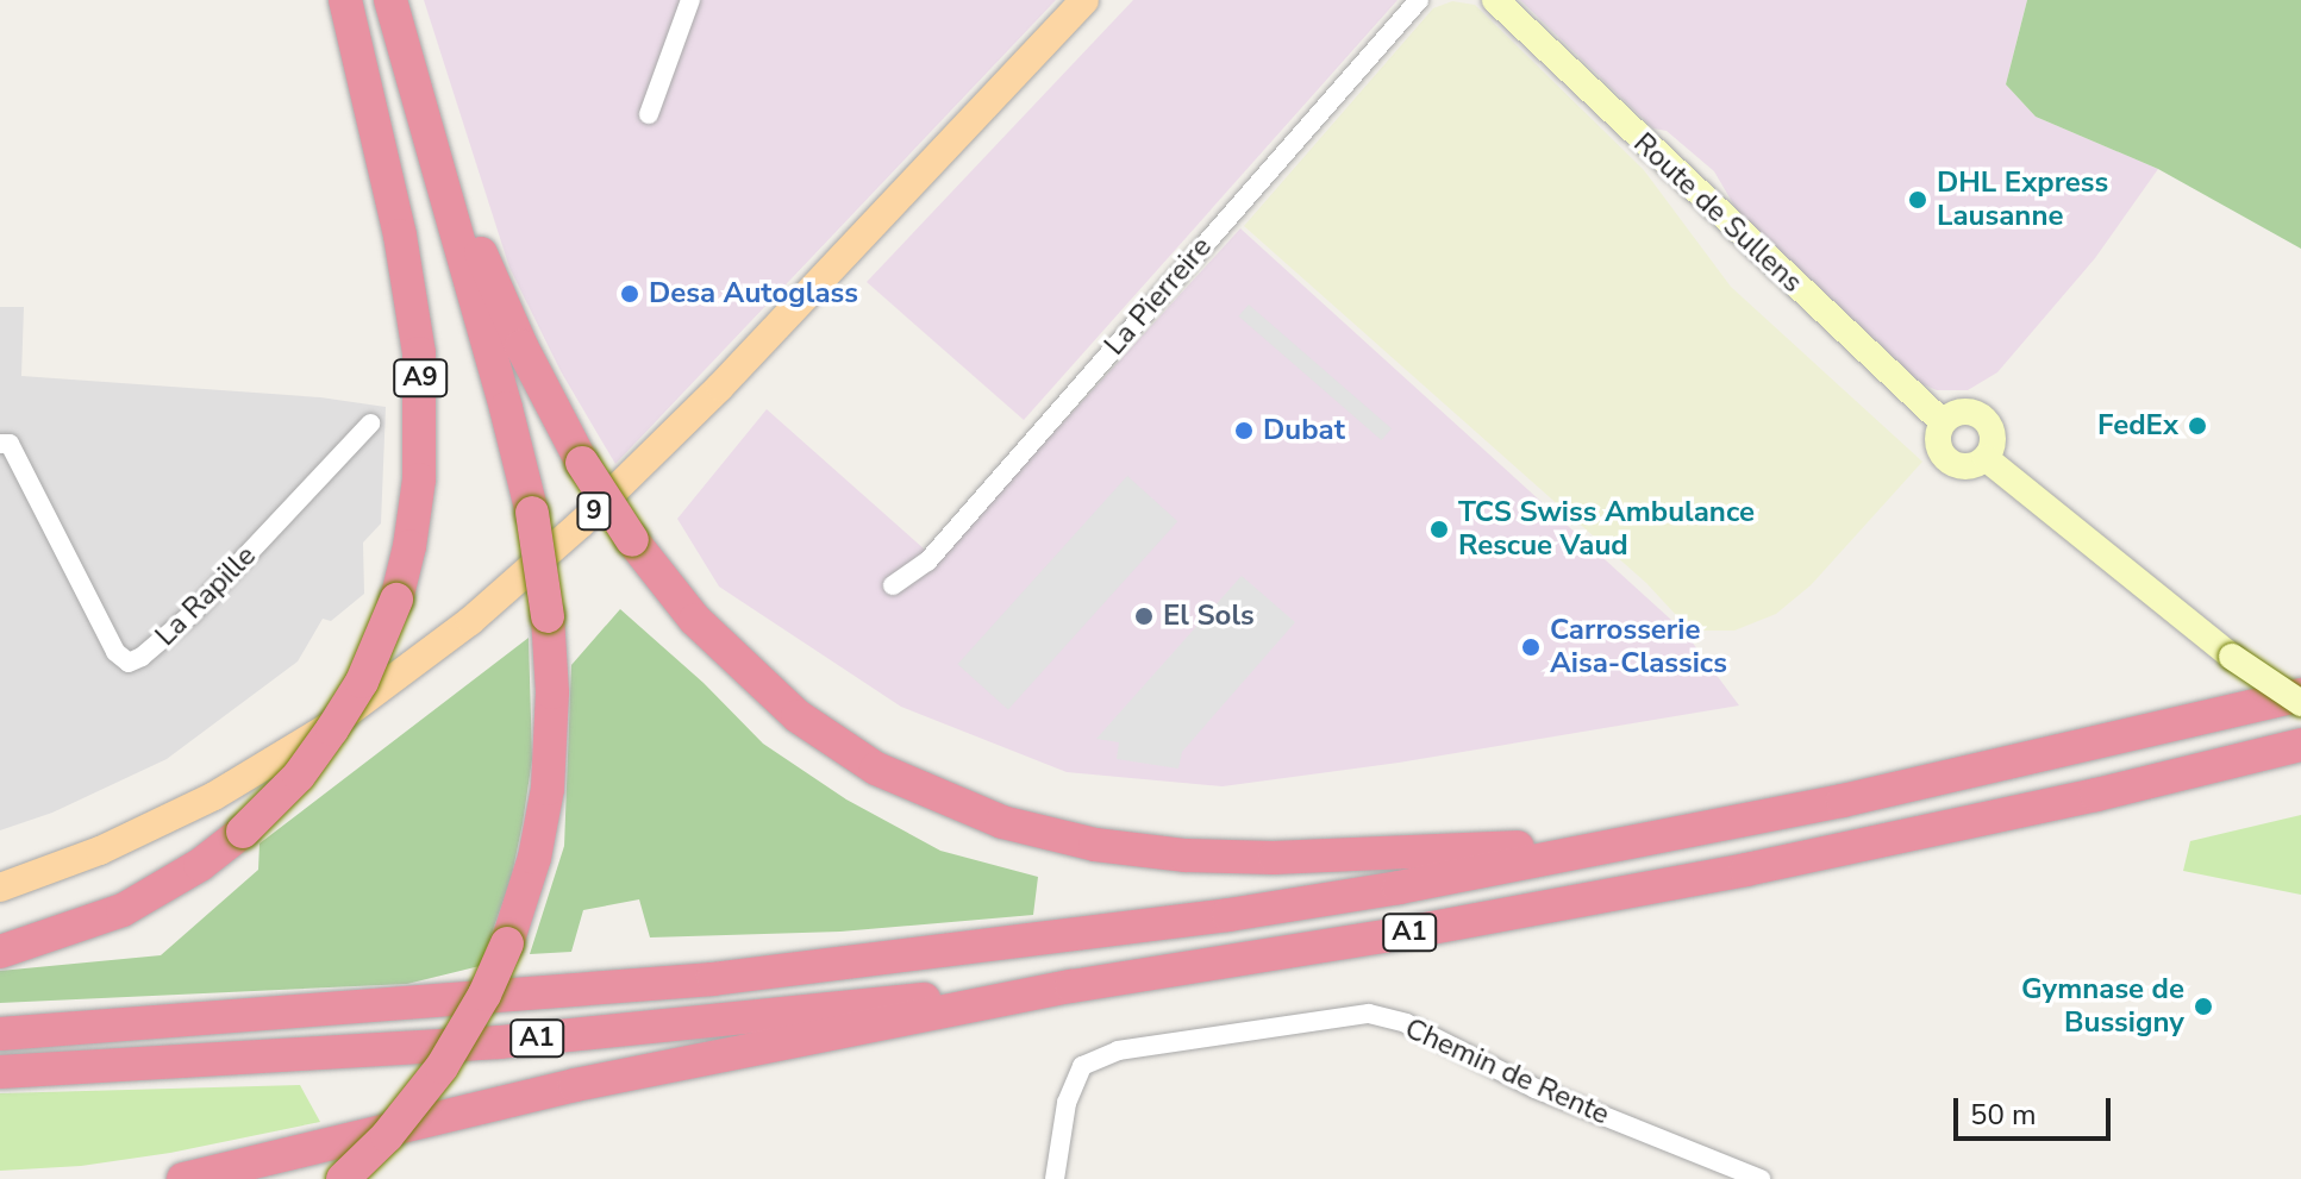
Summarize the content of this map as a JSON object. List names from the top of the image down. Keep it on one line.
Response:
{"streets":{"highway":["A9","A1"],"main road":["Route de Sullens","9"],"street":["La Pierreire","La Rapille","Chemin de Rente"]},"places":["DHL Express Lausanne","Desa Autoglass","FedEx","Dubat","TCS Swiss Ambulance Rescue Vaud","El Sols","Carrosserie Aisa-Classics","Gymnase de Bussigny"],"scale_bar":"50 m"}
